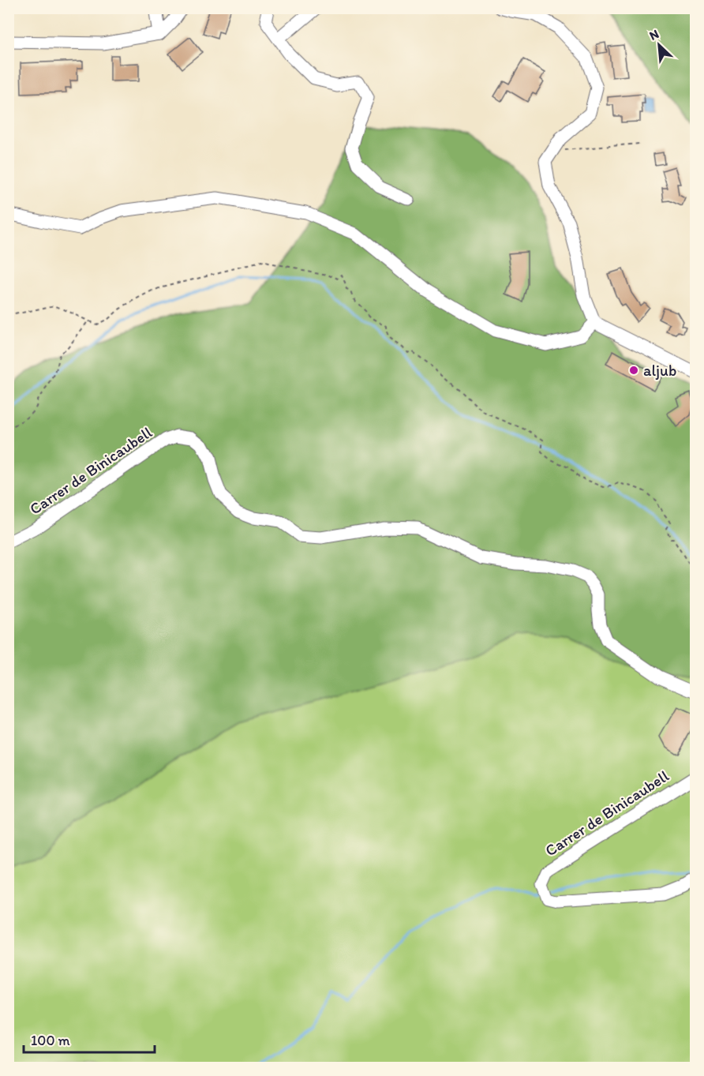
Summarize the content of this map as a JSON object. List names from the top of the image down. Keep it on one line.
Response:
{"streets":{"street":["Carrer de Binicaubell"]},"places":["aljub"],"scale_bar":"100 m","north":"top left"}
